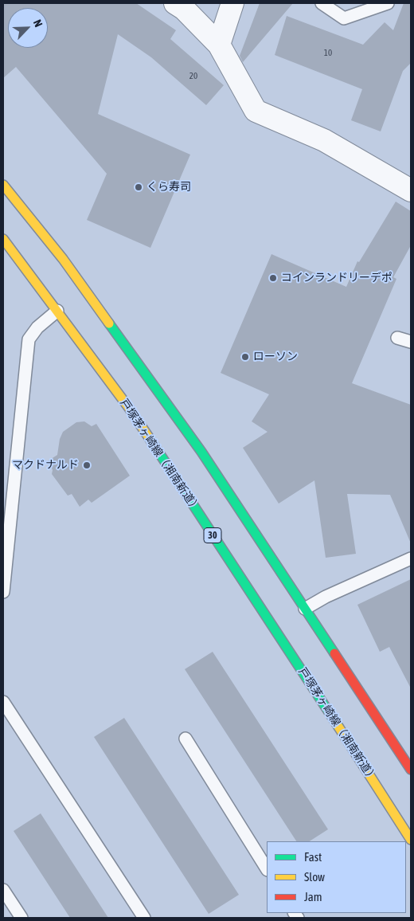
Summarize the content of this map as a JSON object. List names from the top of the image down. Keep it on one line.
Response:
{"streets":{"main road":["戸塚茅ヶ崎線（湘南新道）","30"]},"places":["くら寿司","コインランドリーデポ","ローソン","マクドナルド"],"house_numbers":["10","20"],"legend":["Fast","Slow","Jam"],"north":"top right"}
